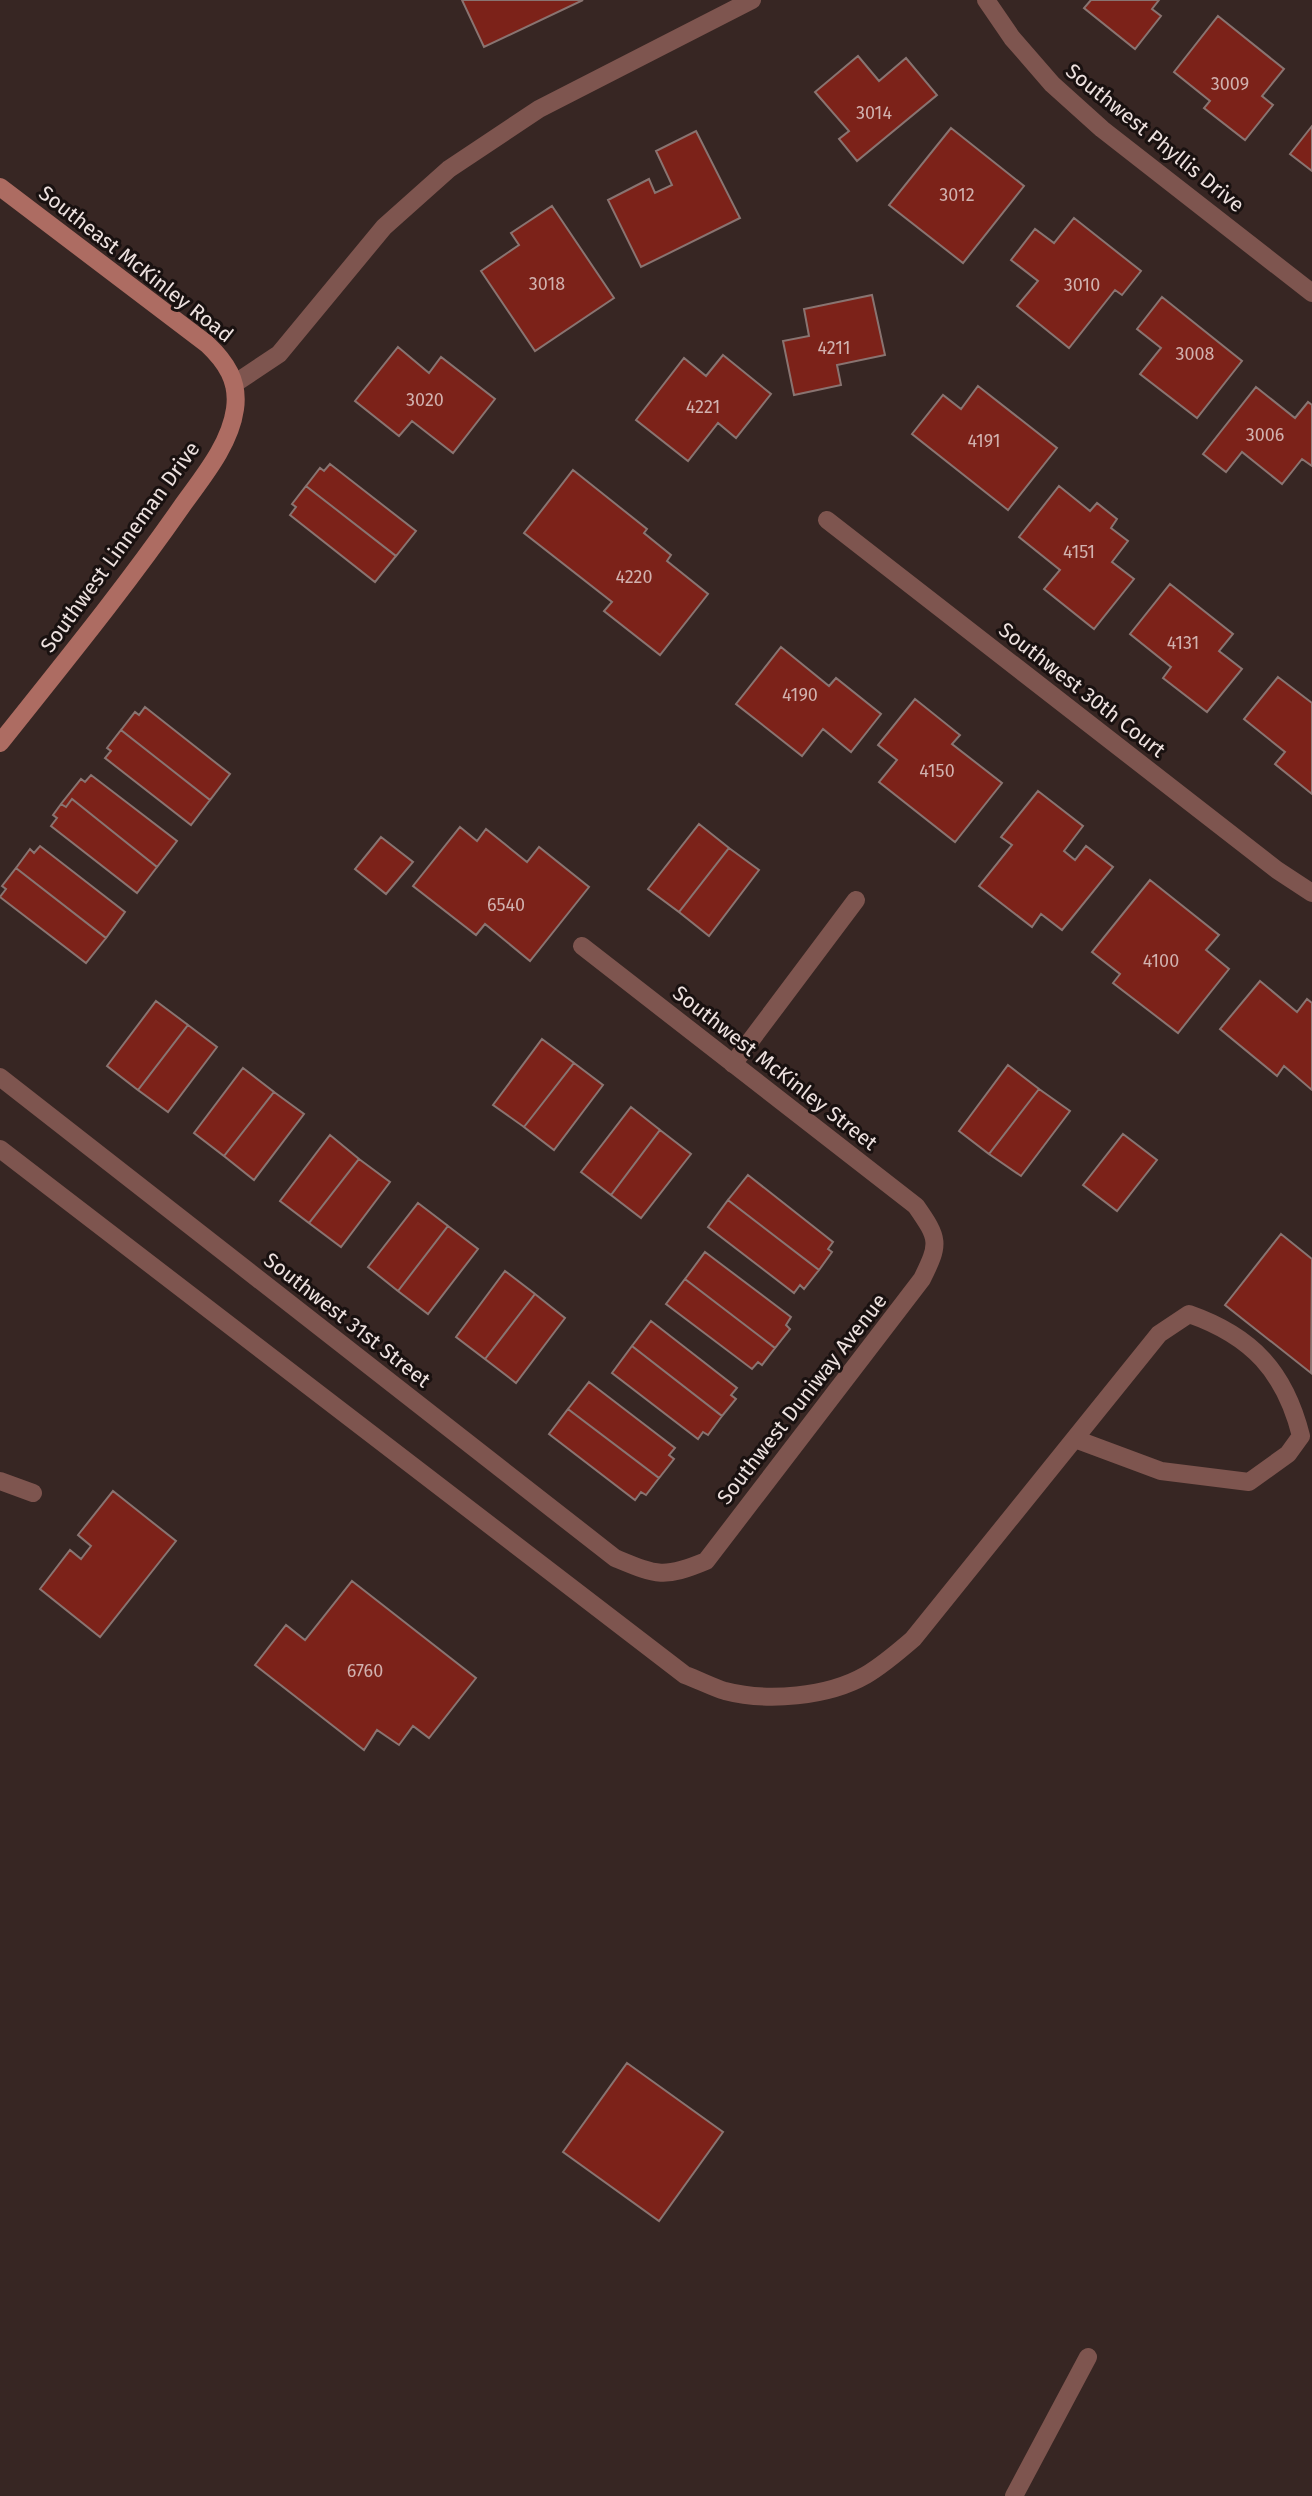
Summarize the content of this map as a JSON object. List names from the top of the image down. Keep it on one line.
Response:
{"streets":{"street":["Southwest Phyllis Drive","Southeast McKinley Road","Southwest Linneman Drive","Southwest 30th Court","Southwest McKinley Street","Southwest 31st Street","Southwest Duniway Avenue"]},"crossings":[["Southeast McKinley Road","Southwest Linneman Drive"],["Southwest McKinley Street","Southwest Duniway Avenue"],["Southwest 31st Street","Southwest Duniway Avenue"]],"house_numbers":["3009","3014","3012","3018","3010","4211","3008","3020","4221","3006","4191","4151","4220","4131","4190","4150","6540","4100","6760"]}
